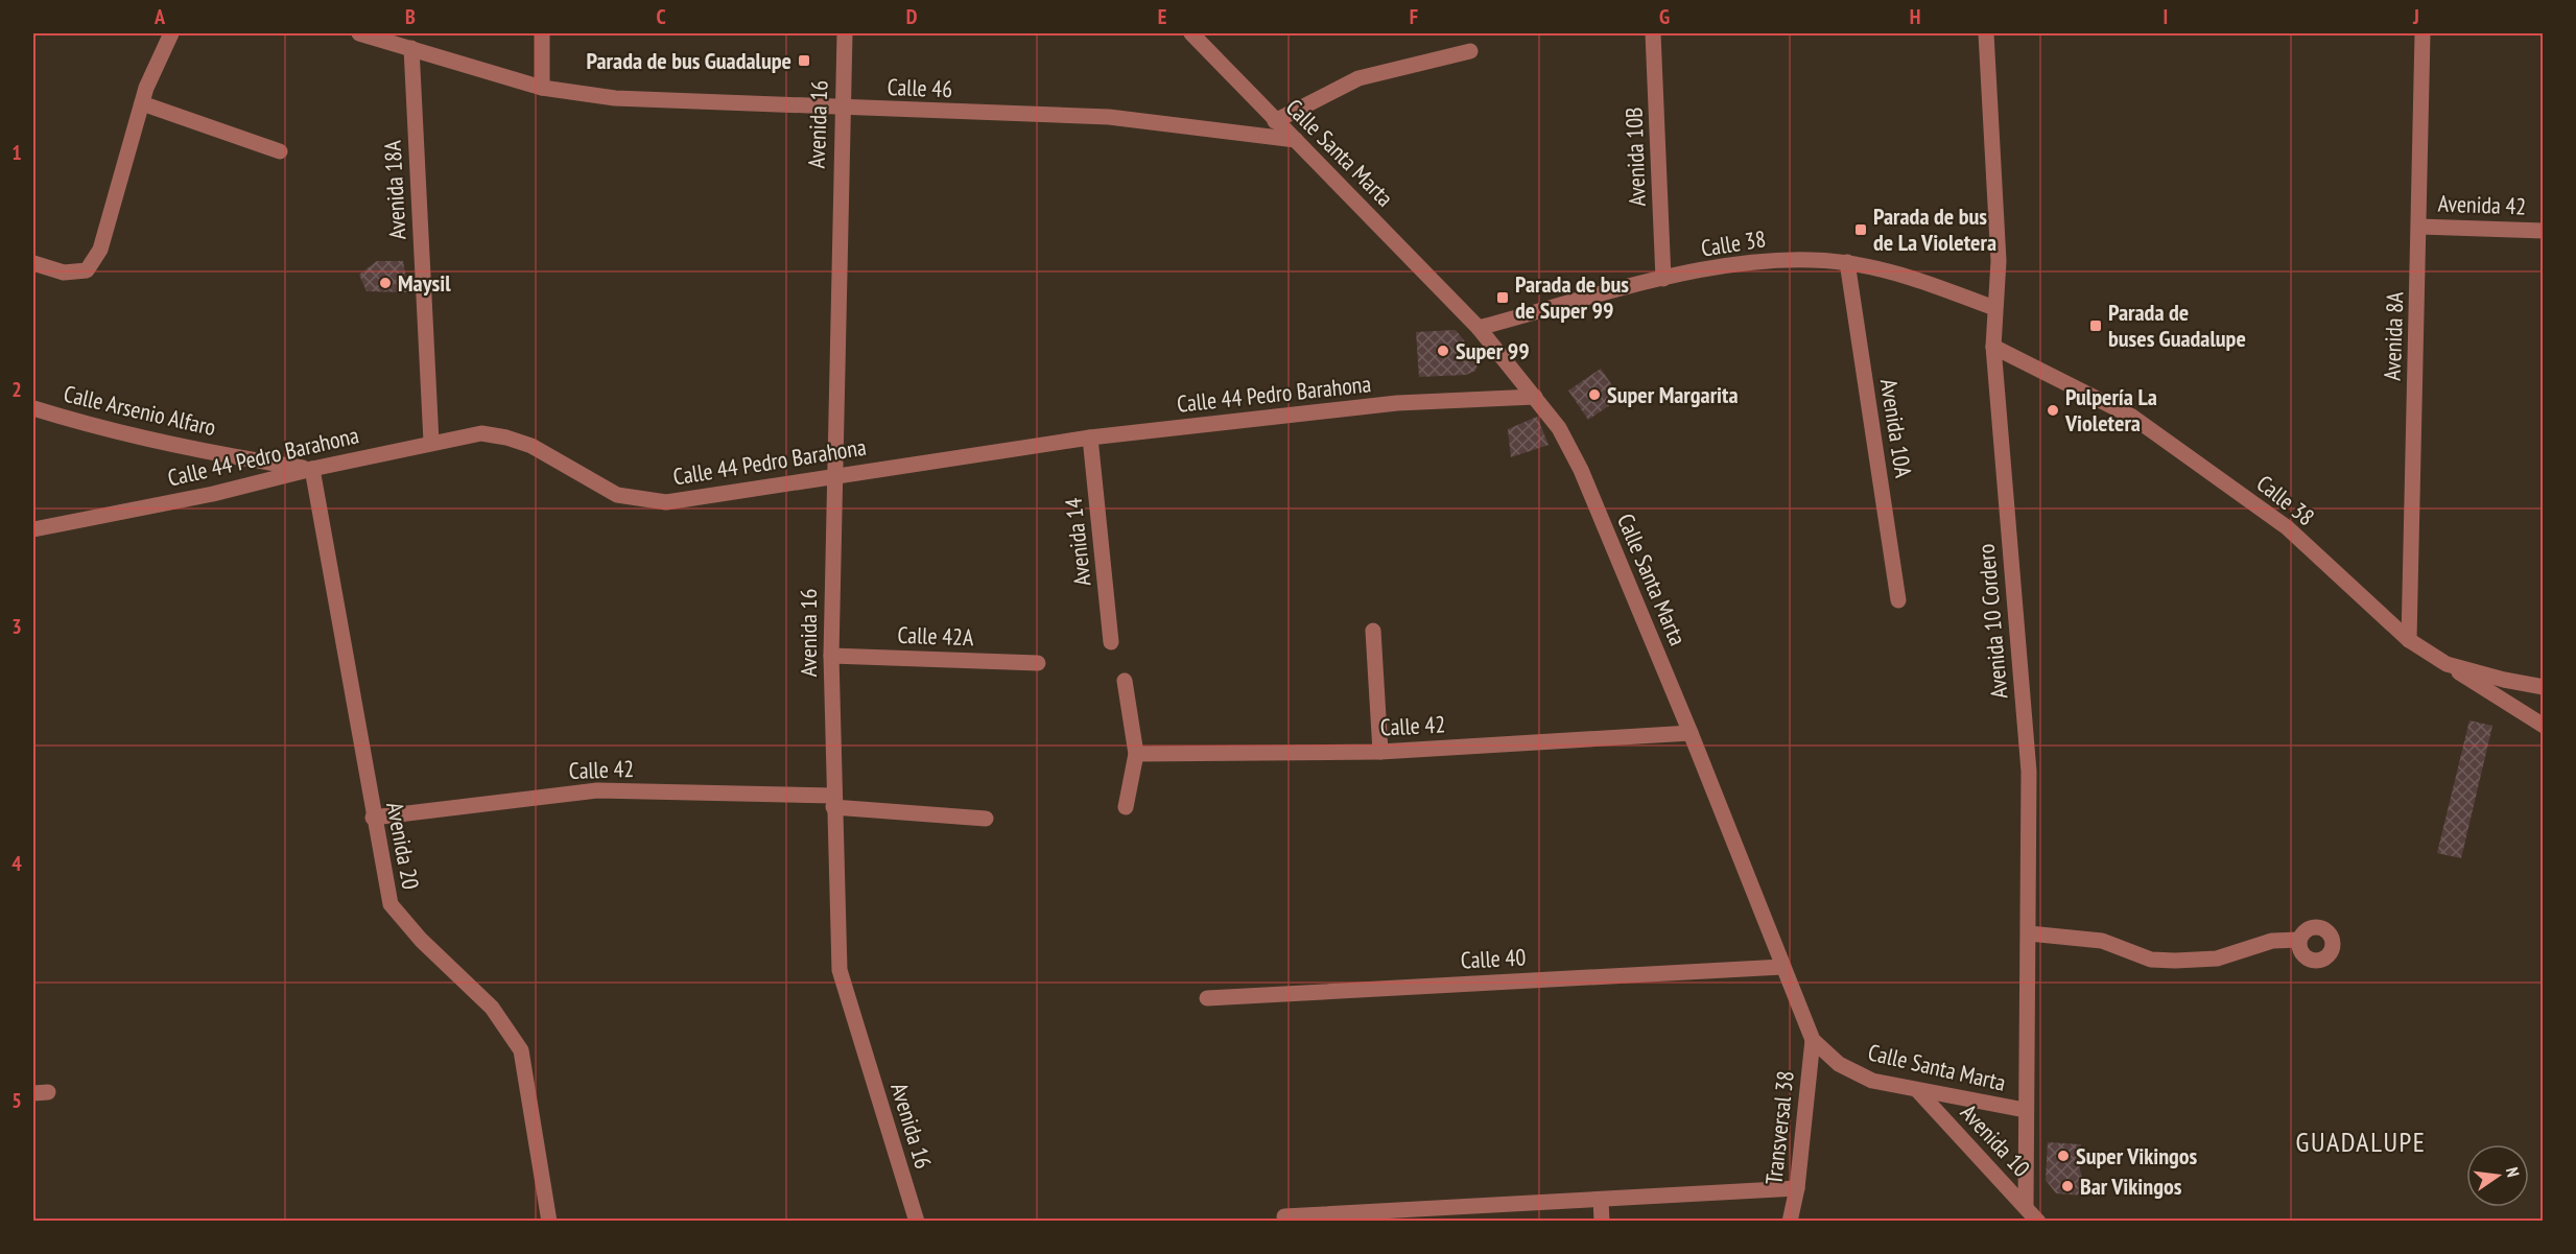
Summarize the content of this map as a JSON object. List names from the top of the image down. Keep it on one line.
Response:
{"streets":{"street":["Calle 46","Avenida 16","Calle Santa Marta","Avenida 10B","Avenida 18A","Avenida 42","Calle 38","Avenida 8A","Calle 44 Pedro Barahona","Calle Arsenio Alfaro","Avenida 10A","Avenida 14","Avenida 10 Cordero","Calle 42A","Calle 42","Avenida 20","Calle 40","Transversal 38","Avenida 10"]},"crossings":[["Calle 46","Avenida 16"],["Calle 46","Calle Santa Marta"],["Calle 46","Avenida 18A"],["Avenida 16","Calle 44 Pedro Barahona"],["Avenida 16","Calle 42A"],["Avenida 16","Calle 42"],["Calle Santa Marta","Calle 38"],["Calle Santa Marta","Calle 44 Pedro Barahona"],["Calle Santa Marta","Avenida 10 Cordero"],["Calle Santa Marta","Calle 42"],["Calle Santa Marta","Calle 40"],["Calle Santa Marta","Transversal 38"],["Calle Santa Marta","Avenida 10"],["Avenida 10B","Calle 38"],["Avenida 18A","Calle 44 Pedro Barahona"],["Avenida 42","Avenida 8A"],["Calle 38","Avenida 8A"],["Calle 38","Avenida 10A"],["Calle 38","Avenida 10 Cordero"],["Calle 44 Pedro Barahona","Calle Arsenio Alfaro"],["Calle 44 Pedro Barahona","Avenida 14"],["Calle 44 Pedro Barahona","Avenida 20"],["Calle Arsenio Alfaro","Avenida 20"],["Avenida 10 Cordero","Avenida 10"],["Calle 42","Avenida 20"]],"districts":["GUADALUPE"],"places":{"transit":["Parada de bus Guadalupe","Parada de bus de La Violetera","Parada de bus de Super 99","Parada de buses Guadalupe"],"other":["Maysil","Super 99","Super Margarita","Pulpería La Violetera","Super Vikingos","Bar Vikingos"]},"north":"right","grid":{"columns":["A","B","C","D","E","F","G","H","I","J"],"rows":["1","2","3","4","5"]}}
